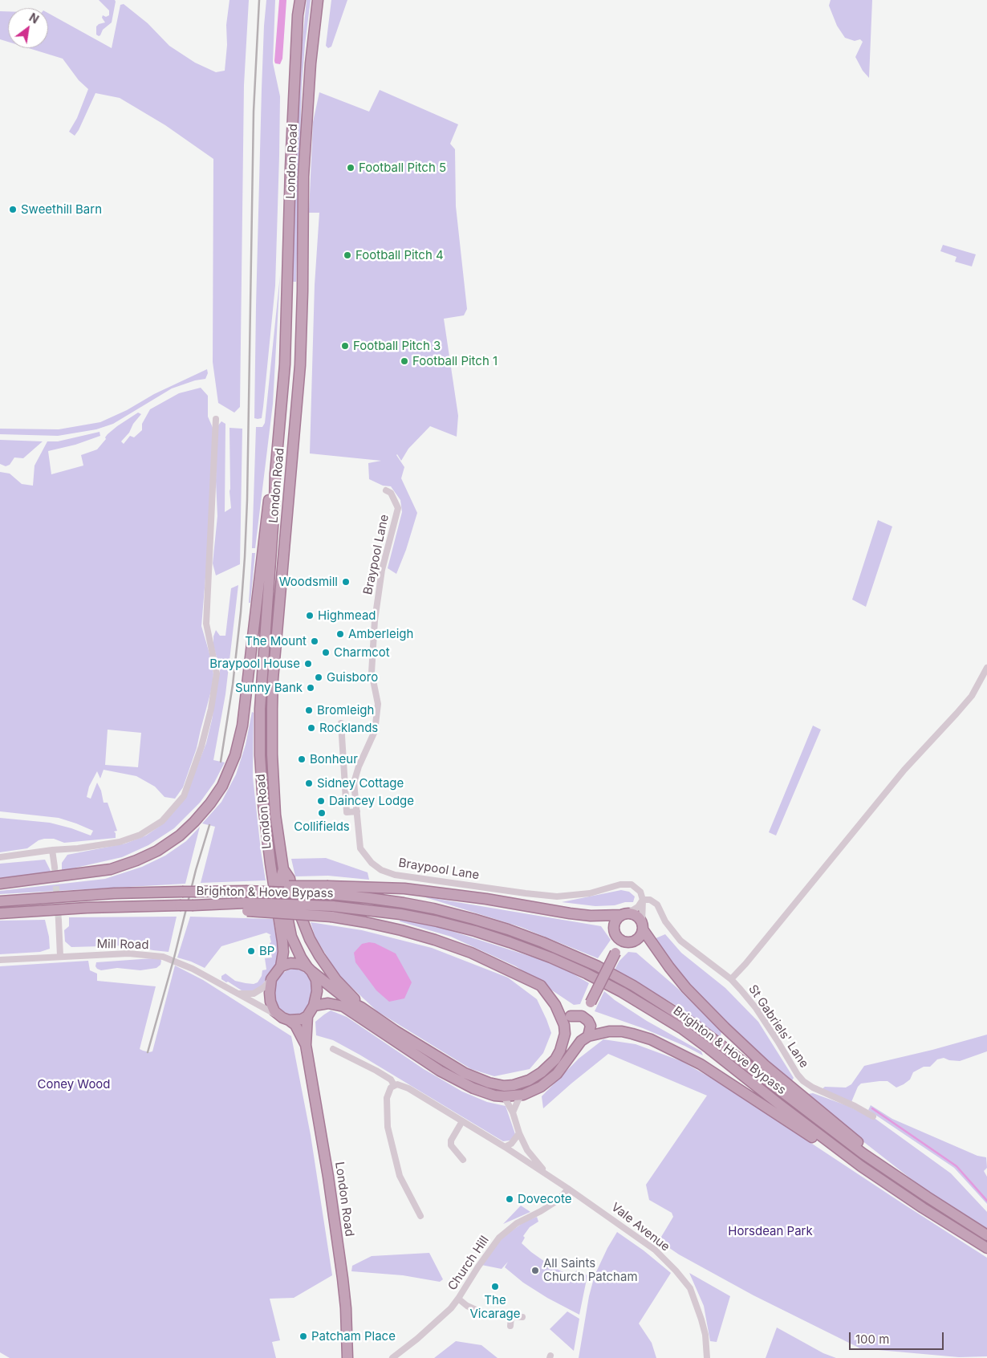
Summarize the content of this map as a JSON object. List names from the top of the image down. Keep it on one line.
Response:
{"streets":{"highway":["London Road","Brighton & Hove Bypass"],"street":["Braypool Lane","Mill Road","St Gabriels' Lane","Vale Avenue","Church Hill"]},"crossings":[["London Road","Mill Road"],["Braypool Lane","St Gabriels' Lane"],["Vale Avenue","Church Hill"]],"parks":["Coney Wood","Horsdean Park"],"places":["Football Pitch 5","Sweethill Barn","Football Pitch 4","Football Pitch 3","Football Pitch 1","Woodsmill","Highmead","Amberleigh","The Mount","Charmcot","Braypool House","Guisboro","Sunny Bank","Bromleigh","Rocklands","Bonheur","Sidney Cottage","Daincey Lodge","Collifields","BP","Dovecote","All Saints Church Patcham","The Vicarage","Patcham Place"],"scale_bar":"100 m","north":"top right"}
